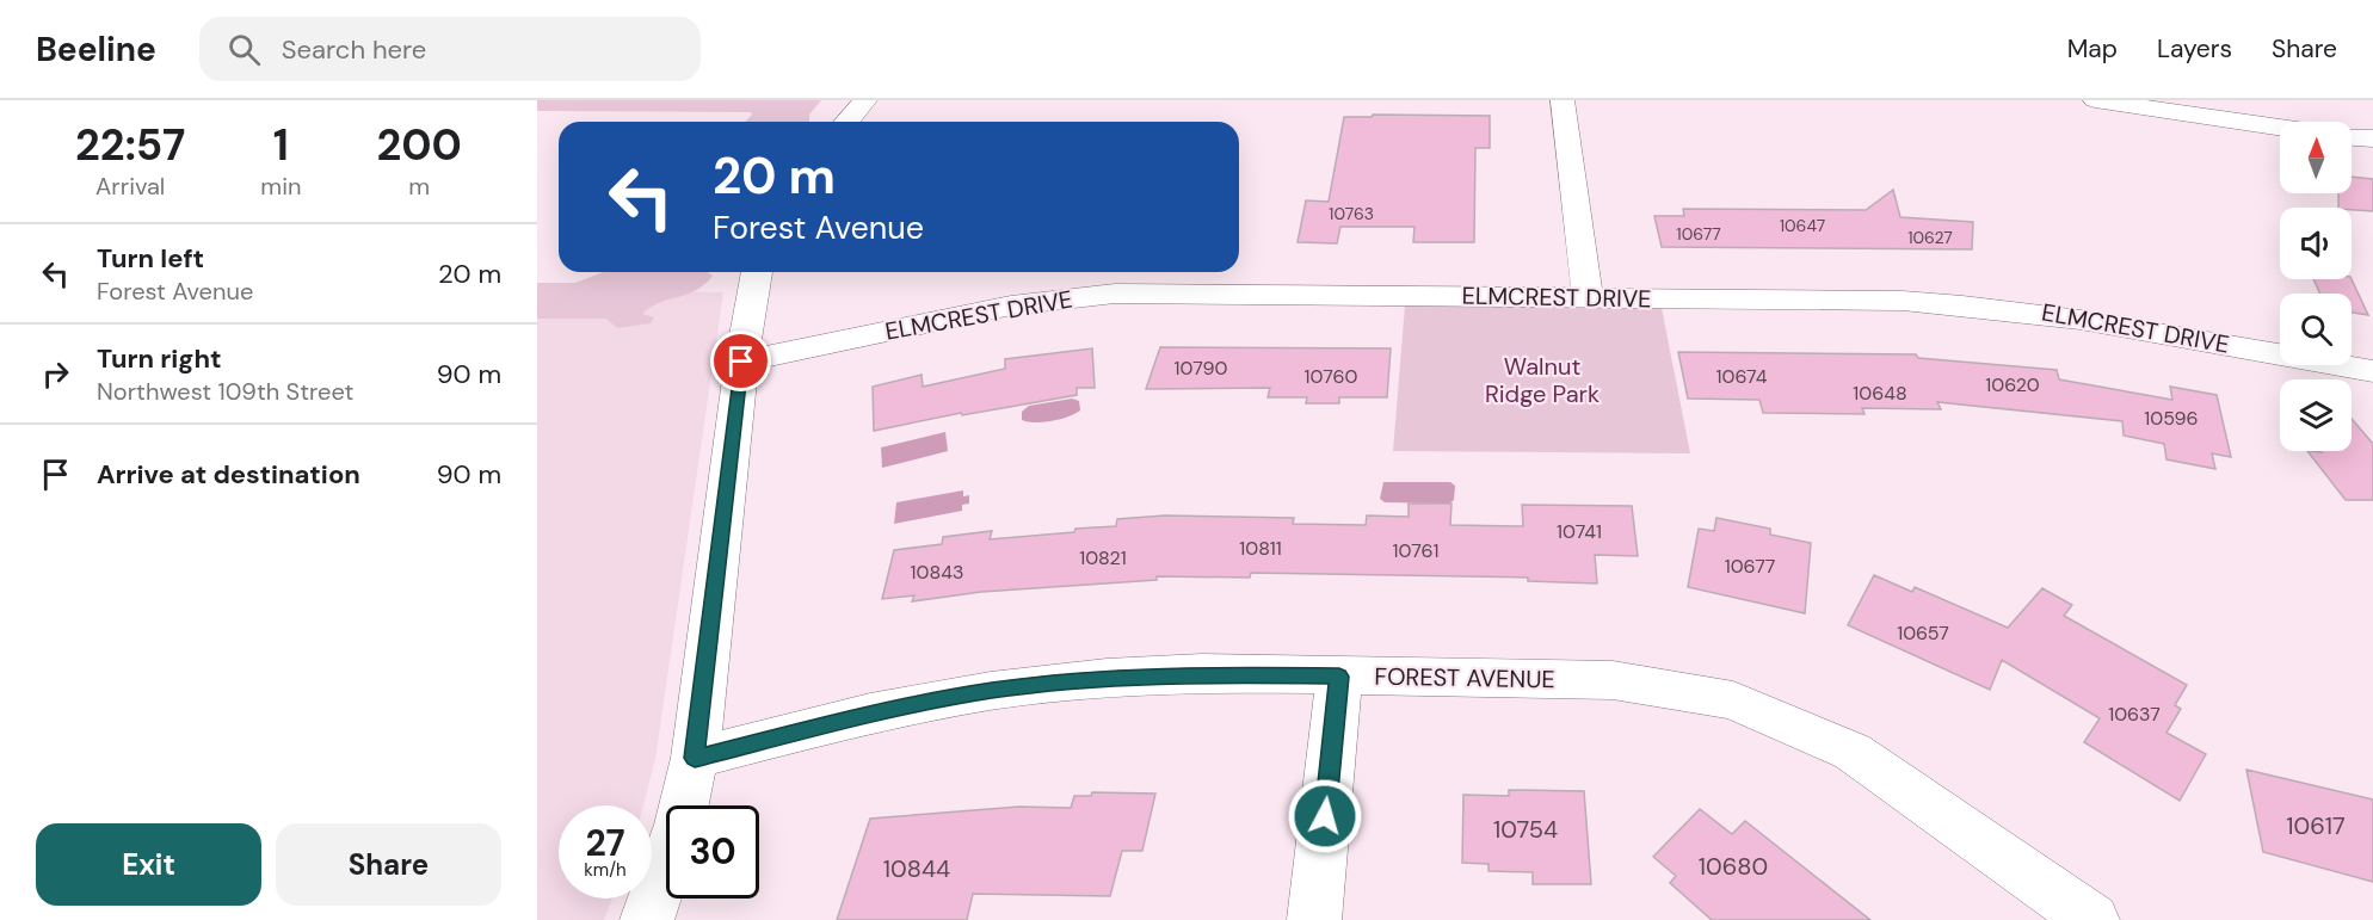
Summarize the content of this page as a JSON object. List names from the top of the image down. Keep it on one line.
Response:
{"streets":{"street":["ELMCREST DRIVE","FOREST AVENUE"]},"parks":["Walnut Ridge Park"],"house_numbers":["10763","10647","10677","10627","10790","10760","10674","10620","10648","10596","10741","10811","10761","10821","10677","10843","10657","10637","10617","10754","10680","10844"],"north":"top","page":{"header":"Beeline","search":"Search here","nav":["Map","Layers","Share"],"eta":["22:57","Arrival","1","min","200","m"],"turn":["20 m","Forest Avenue"],"list":[{"name":"Turn left","note":"Forest Avenue","value":"20 m"},{"name":"Turn right","note":"Northwest 109th Street","value":"90 m"},{"name":"Arrive at destination","value":"90 m"}],"speed":"27 km/h","limit":"30","buttons":["Exit","Share"]}}
